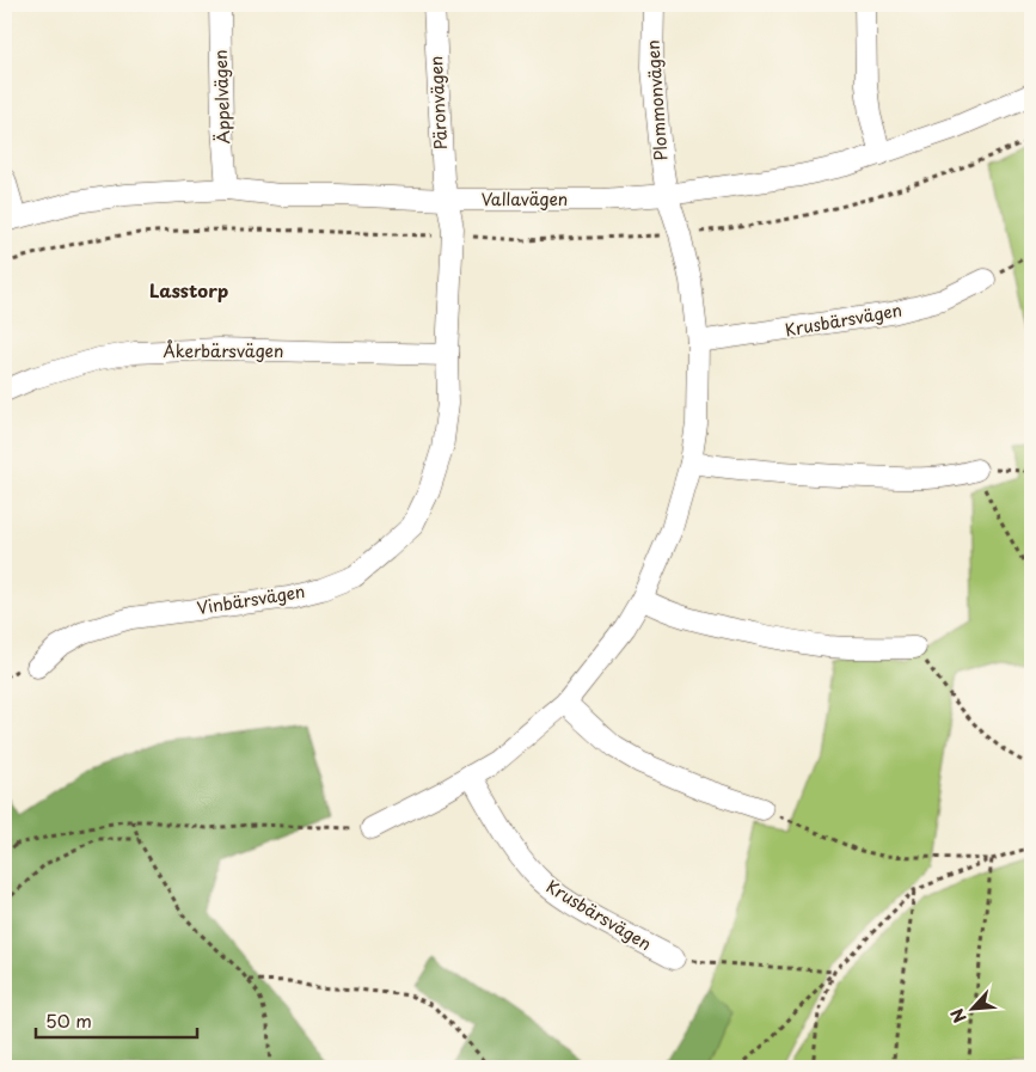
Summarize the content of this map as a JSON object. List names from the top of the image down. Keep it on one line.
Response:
{"streets":{"street":["Äppelvägen","Plommonvägen","Päronvägen","Vallavägen","Krusbärsvägen","Åkerbärsvägen","Vinbärsvägen"]},"crossings":[["Äppelvägen","Vallavägen"],["Plommonvägen","Vallavägen"],["Päronvägen","Vallavägen"],["Päronvägen","Vinbärsvägen"],["Vallavägen","Vinbärsvägen"],["Åkerbärsvägen","Vinbärsvägen"]],"districts":["Lasstorp"],"scale_bar":"50 m","north":"bottom left"}
